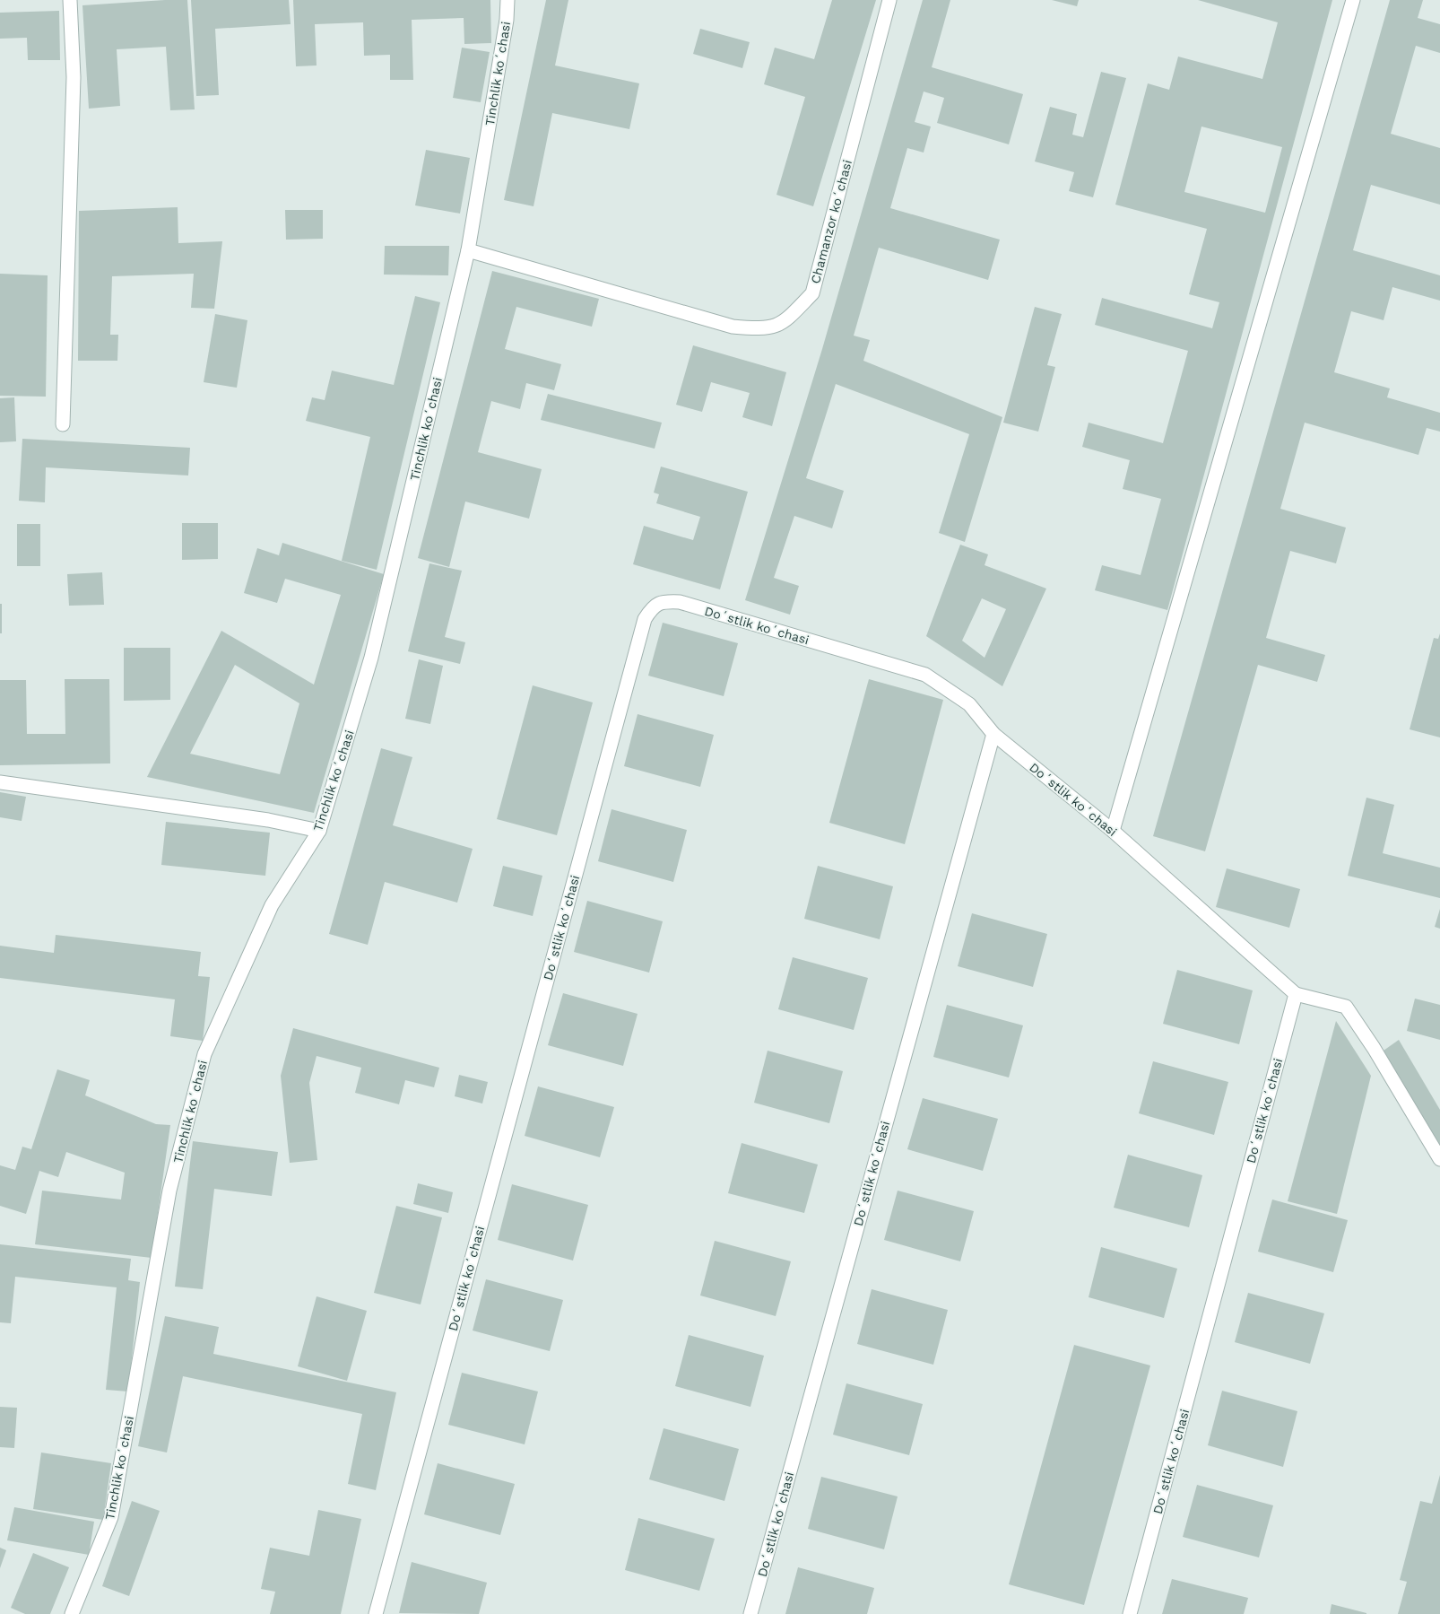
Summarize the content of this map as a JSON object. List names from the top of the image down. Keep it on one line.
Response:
{"streets":{"street":["Tinchlik koʻchasi","Chamanzor koʻchasi","Doʻstlik koʻchasi"]},"crossings":[["Tinchlik koʻchasi","Chamanzor koʻchasi"]]}
